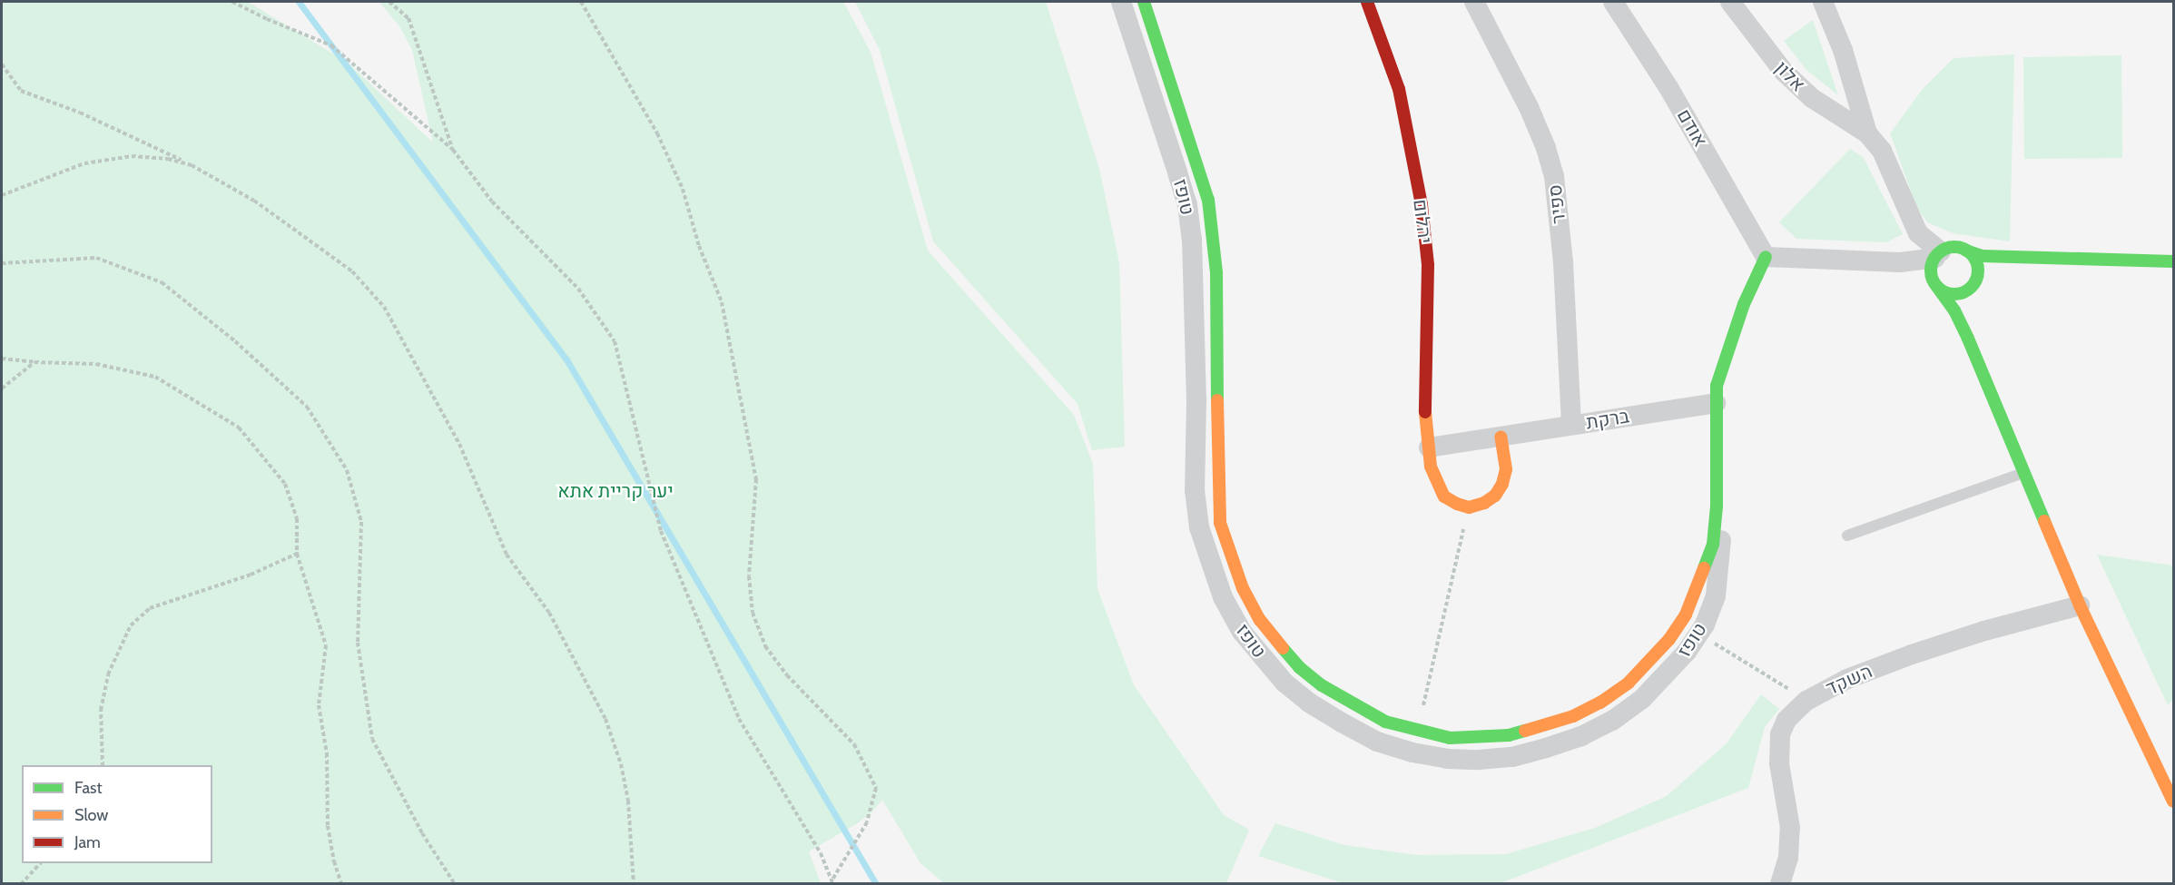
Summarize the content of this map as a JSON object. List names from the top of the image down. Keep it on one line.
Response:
{"streets":{"street":["אלון","אודם","טופז","ספיר","יהלום","ברקת","השקד"]},"crossings":[["אודם","טופז"],["טופז","ברקת"],["ספיר","ברקת"],["יהלום","ברקת"]],"parks":["יער קריית אתא"],"legend":["Fast","Slow","Jam"]}
